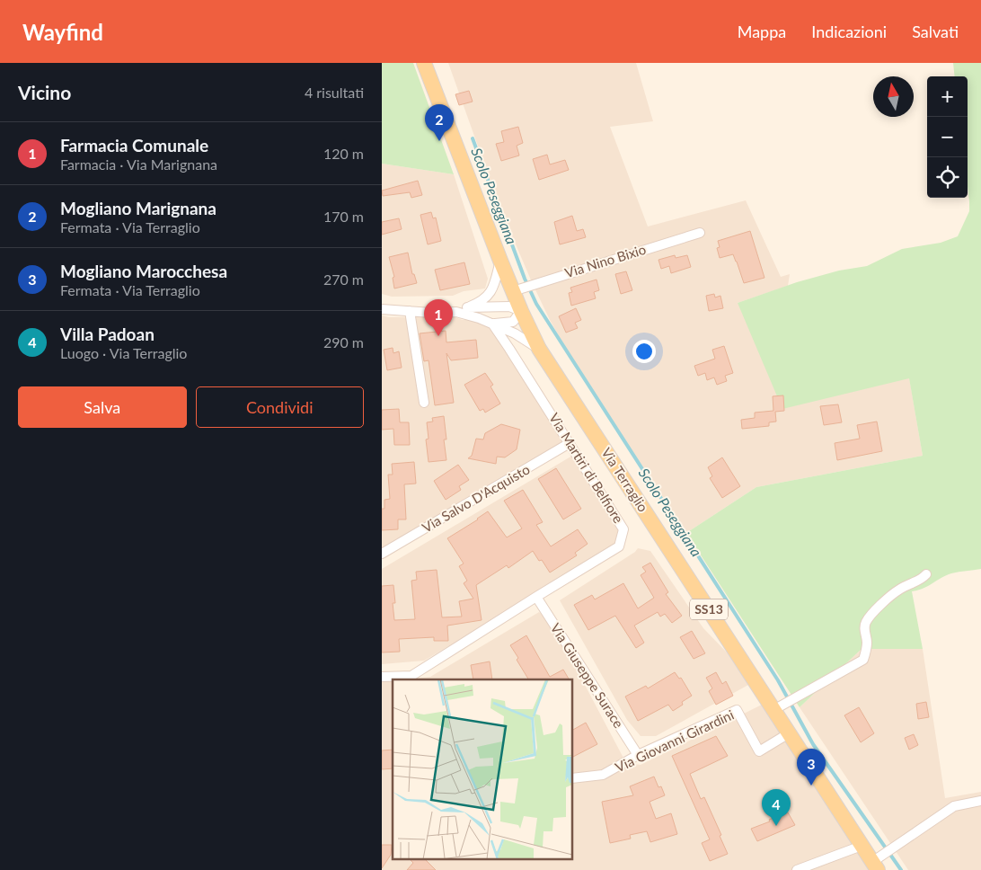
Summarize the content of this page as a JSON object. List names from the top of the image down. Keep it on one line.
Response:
{"streets":{"main road":["Via Terraglio","SS13"],"street":["Via Nino Bixio","Via Martiri di Belfiore","Via Salvo D'Acquisto","Via Giuseppe Surace","Via Giovanni Girardini"]},"crossings":[["Via Nino Bixio","Via Terraglio"],["Via Martiri di Belfiore","Via Salvo D'Acquisto"],["Via Martiri di Belfiore","Via Giuseppe Surace"],["Via Terraglio","Via Giovanni Girardini"],["Via Giuseppe Surace","Via Giovanni Girardini"]],"water":["Scolo Peseggiana"],"north":"top","page":{"header":"Wayfind","nav":["Mappa","Indicazioni","Salvati"],"heading":["Vicino","4 risultati"],"map_buttons":["+","−"],"pins":["2","1","3","4"],"list":[{"mark":"1","name":"Farmacia Comunale","note":"Farmacia · Via Marignana","value":"120 m"},{"mark":"2","name":"Mogliano Marignana","note":"Fermata · Via Terraglio","value":"170 m"},{"mark":"3","name":"Mogliano Marocchesa","note":"Fermata · Via Terraglio","value":"270 m"},{"mark":"4","name":"Villa Padoan","note":"Luogo · Via Terraglio","value":"290 m"}],"buttons":["Salva","Condividi"]}}
